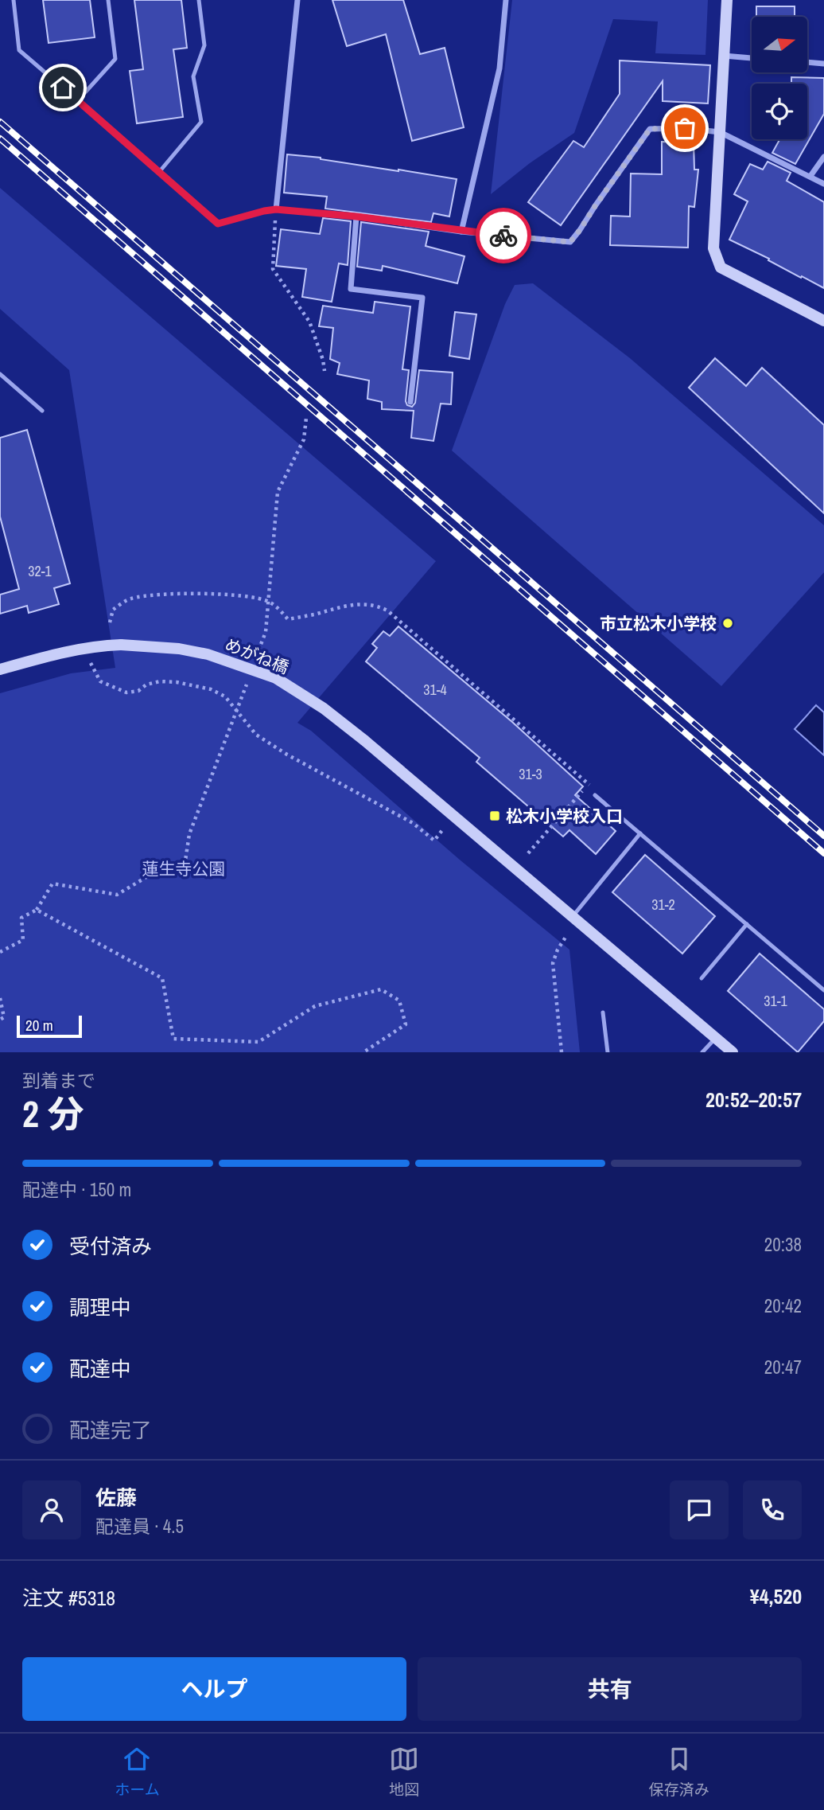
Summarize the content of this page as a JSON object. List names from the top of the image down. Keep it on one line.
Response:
{"streets":{"street":["めがね橋"]},"parks":["蓮生寺公園"],"places":{"other":["市立松木小学校"],"transit":["松木小学校入口"]},"house_numbers":["32-1","31-4","31-3","31-2","31-1"],"scale_bar":"20 m","north":"right","page":{"scale":"20 m","heading":["2 分","到着まで","20:52–20:57"],"panel":["佐藤","配達員 · 4.5","注文 #5318","¥4,520"],"bar":"配達中 · 150 m","list":[["受付済み","20:38"],["調理中","20:42"],["配達中","20:47"],"配達完了"],"buttons":["ヘルプ","共有"],"tabs":["ホーム","地図","保存済み"]}}
